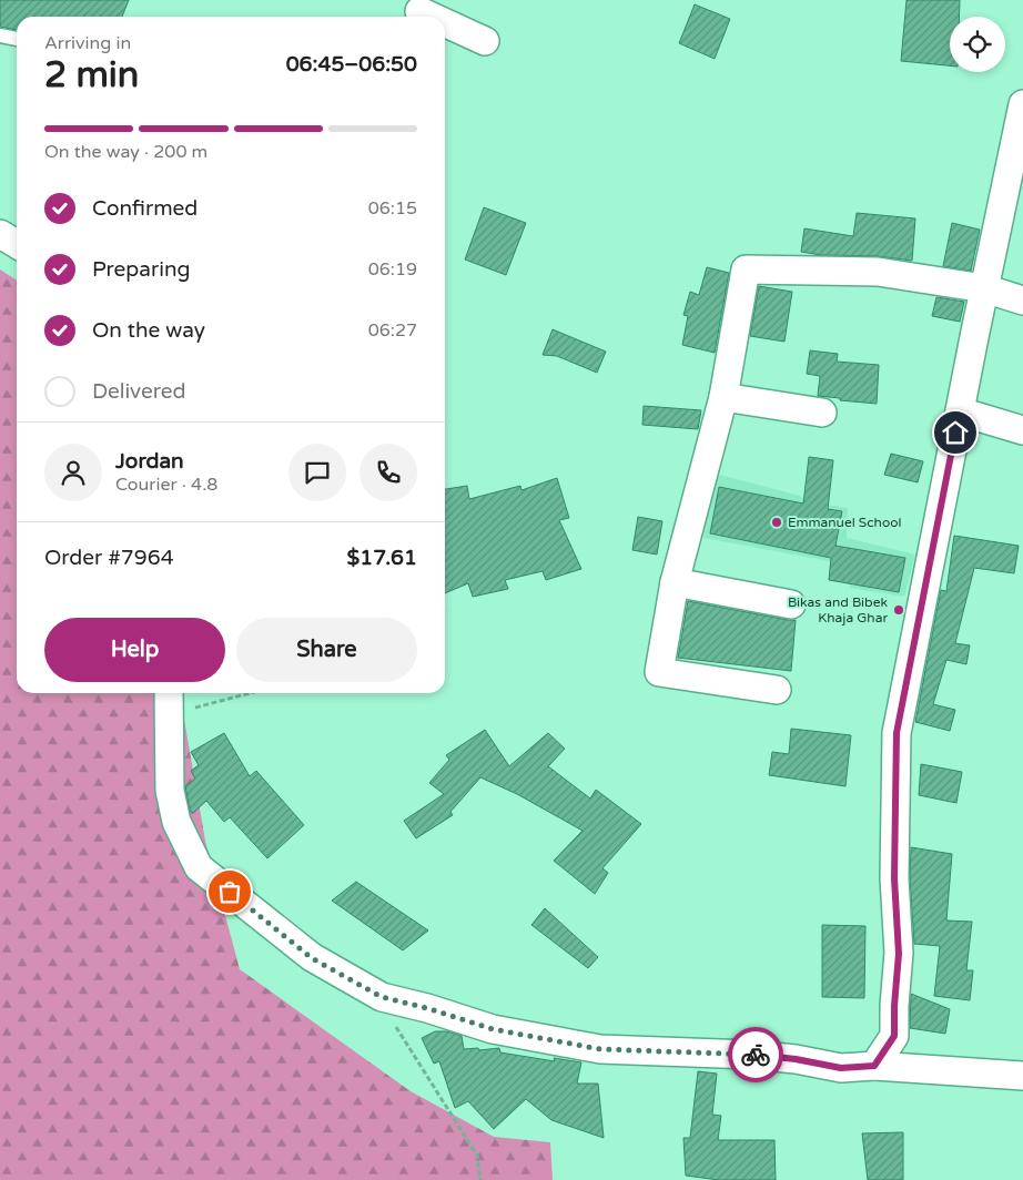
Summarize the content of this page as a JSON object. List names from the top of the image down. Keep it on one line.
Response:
{"places":["Emmanuel School","Bikas and Bibek Khaja Ghar"],"page":{"heading":["2 min","Arriving in","06:45–06:50"],"panel":["Jordan","Courier · 4.8","Order #7964","$17.61"],"bar":"On the way · 200 m","list":[["Confirmed","06:15"],["Preparing","06:19"],["On the way","06:27"],"Delivered"],"buttons":["Help","Share"]}}
